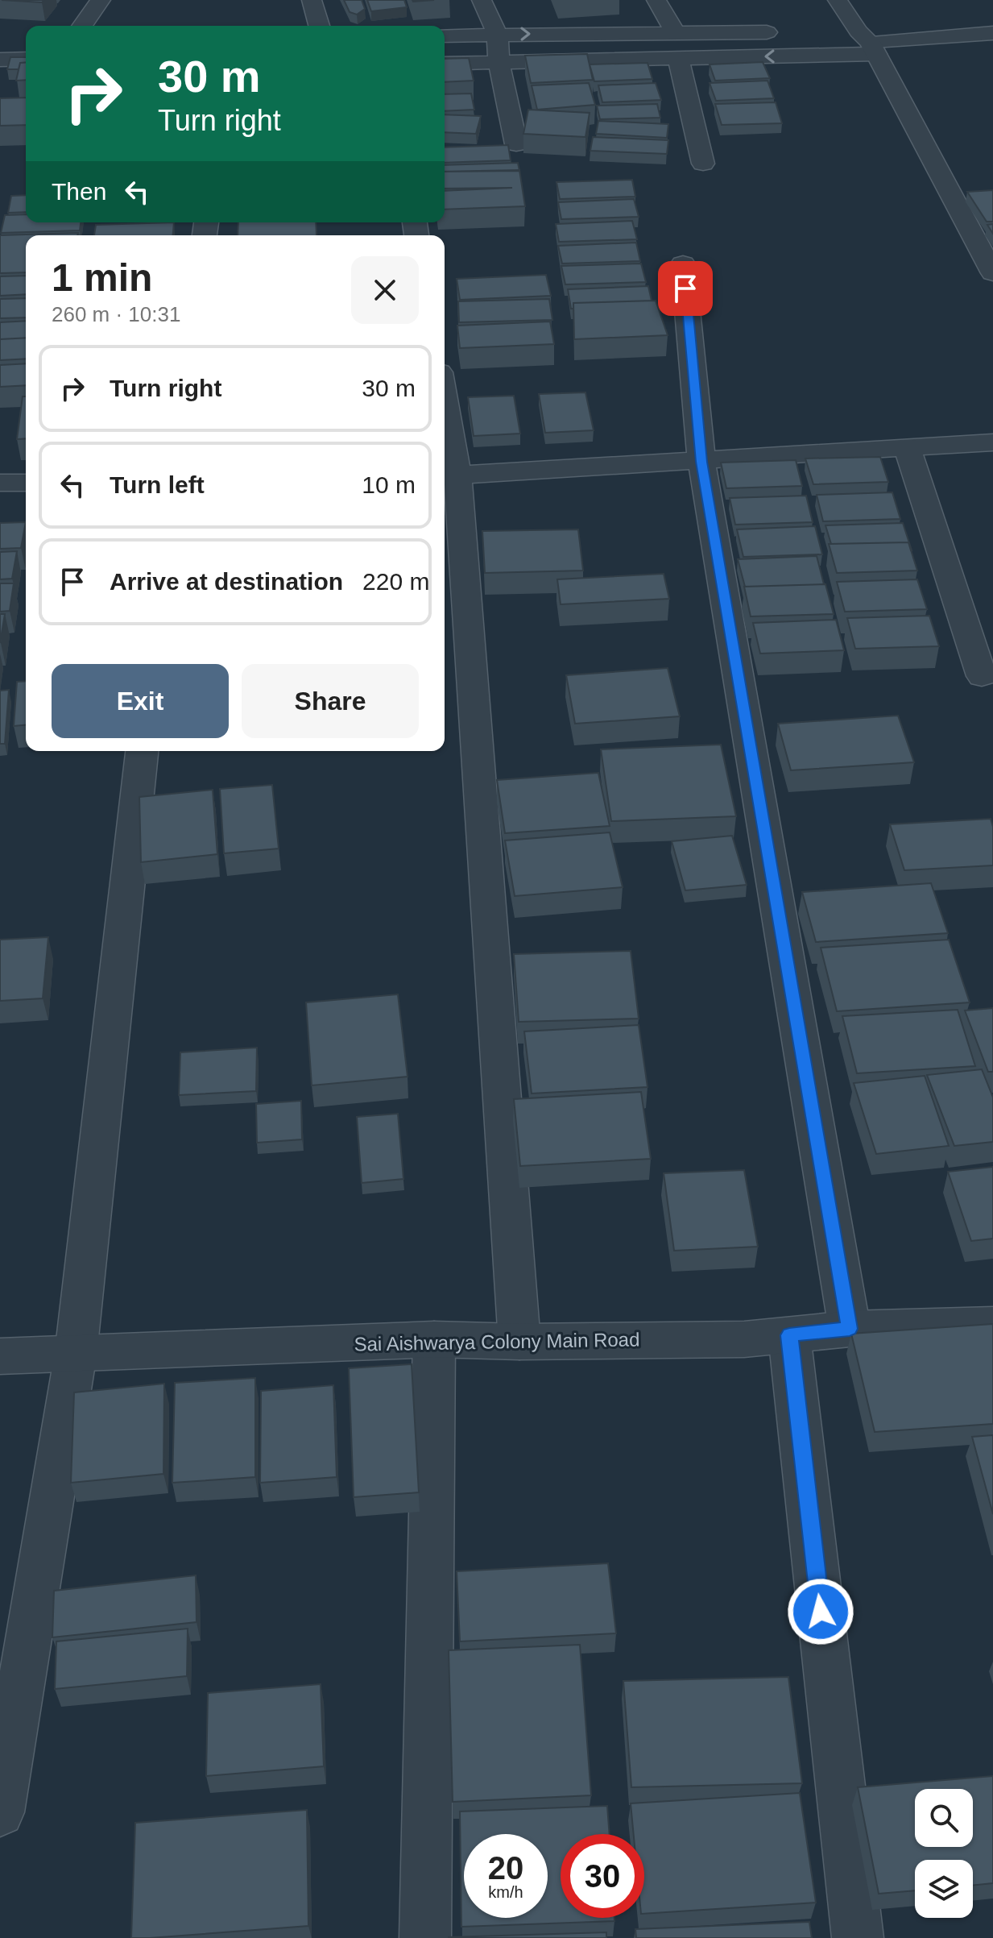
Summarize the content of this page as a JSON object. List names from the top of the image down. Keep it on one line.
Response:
{"streets":{"street":["Sai Aishwarya Colony Main Road"]},"page":{"turn":["30 m","Turn right"],"then":"Then","heading":["1 min","260 m · 10:31"],"list":[{"name":"Turn right","value":"30 m"},{"name":"Turn left","value":"10 m"},{"name":"Arrive at destination","value":"220 m"}],"buttons":["Exit","Share"],"speed":"20 km/h","limit":"30"}}
